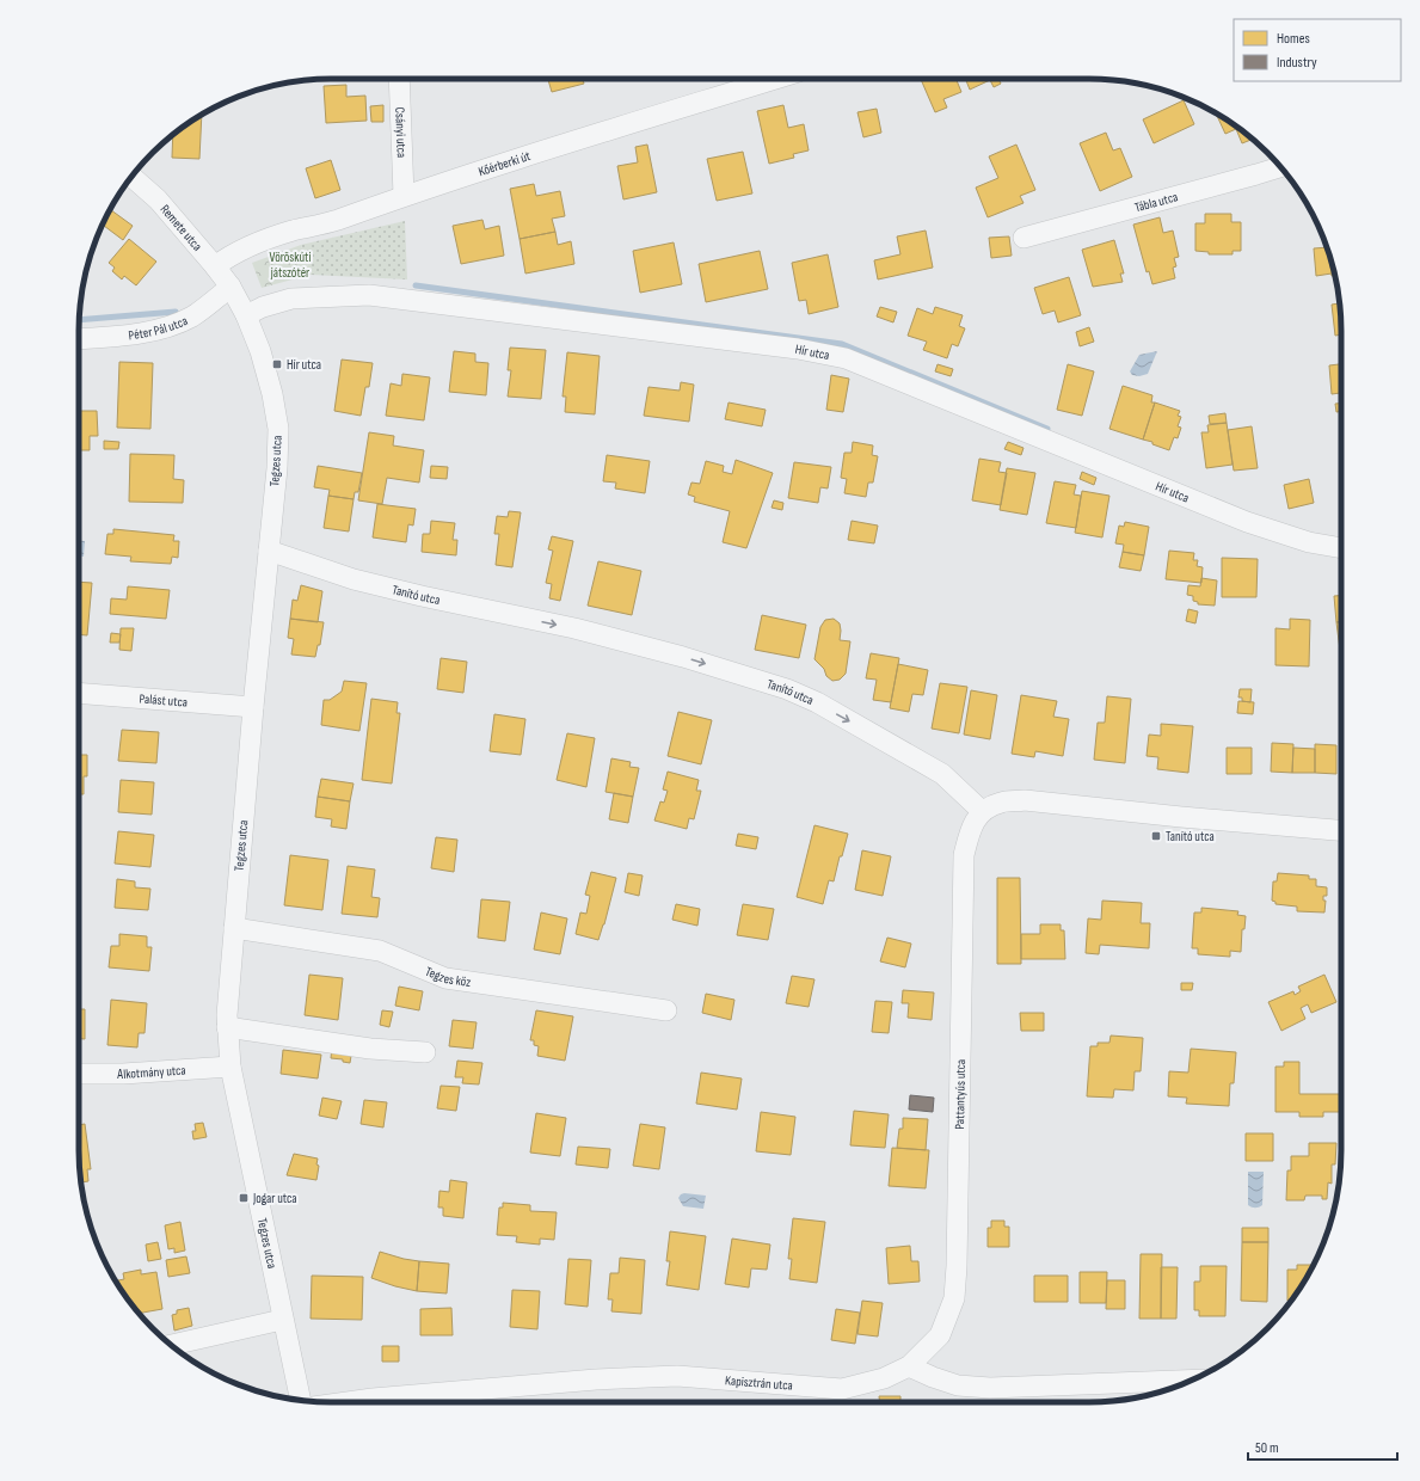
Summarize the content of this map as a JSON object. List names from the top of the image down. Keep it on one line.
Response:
{"streets":{"street":["Csányi utca","Kőérberki út","Tábla utca","Remete utca","Péter Pál utca","Hír utca","Tegzes utca","Tanító utca","Palást utca","Tegzes köz","Alkotmány utca","Pattantyús utca","Kapisztrán utca"]},"crossings":[["Csányi utca","Kőérberki út"],["Kőérberki út","Remete utca"],["Remete utca","Péter Pál utca"],["Remete utca","Tegzes utca"],["Péter Pál utca","Tegzes utca"],["Hír utca","Tegzes utca"],["Tegzes utca","Tanító utca"],["Tegzes utca","Palást utca"],["Tegzes utca","Tegzes köz"],["Tegzes utca","Alkotmány utca"],["Tanító utca","Pattantyús utca"],["Pattantyús utca","Kapisztrán utca"]],"one_way":["Tanító utca"],"parks":["Vöröskúti játszótér"],"places":{"transit":["Hír utca","Tanító utca","Jogar utca"]},"legend":["Homes","Industry"],"scale_bar":"50 m"}
